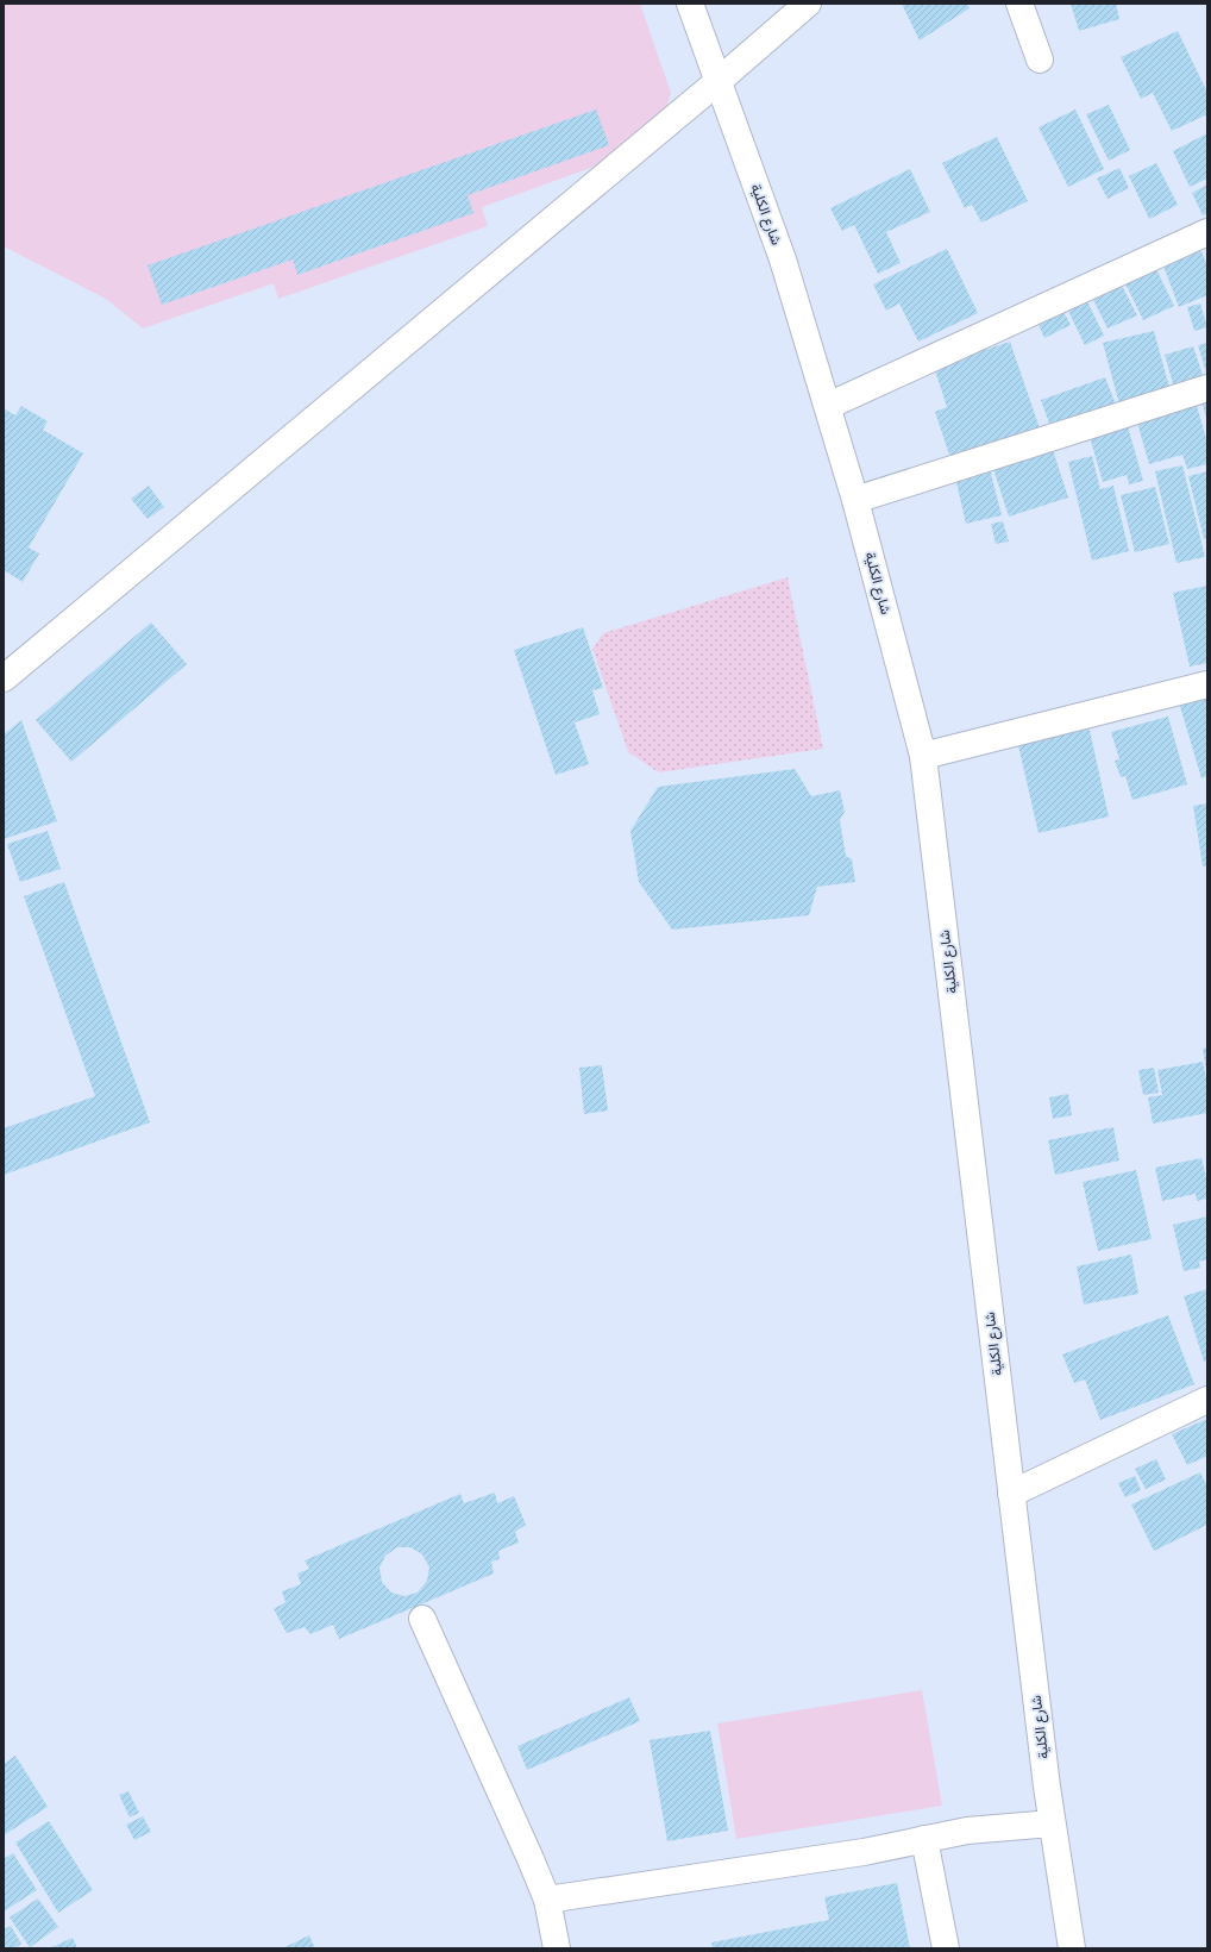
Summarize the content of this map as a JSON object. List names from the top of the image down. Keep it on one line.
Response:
{"streets":{"street":["شارع الكلية"]}}
